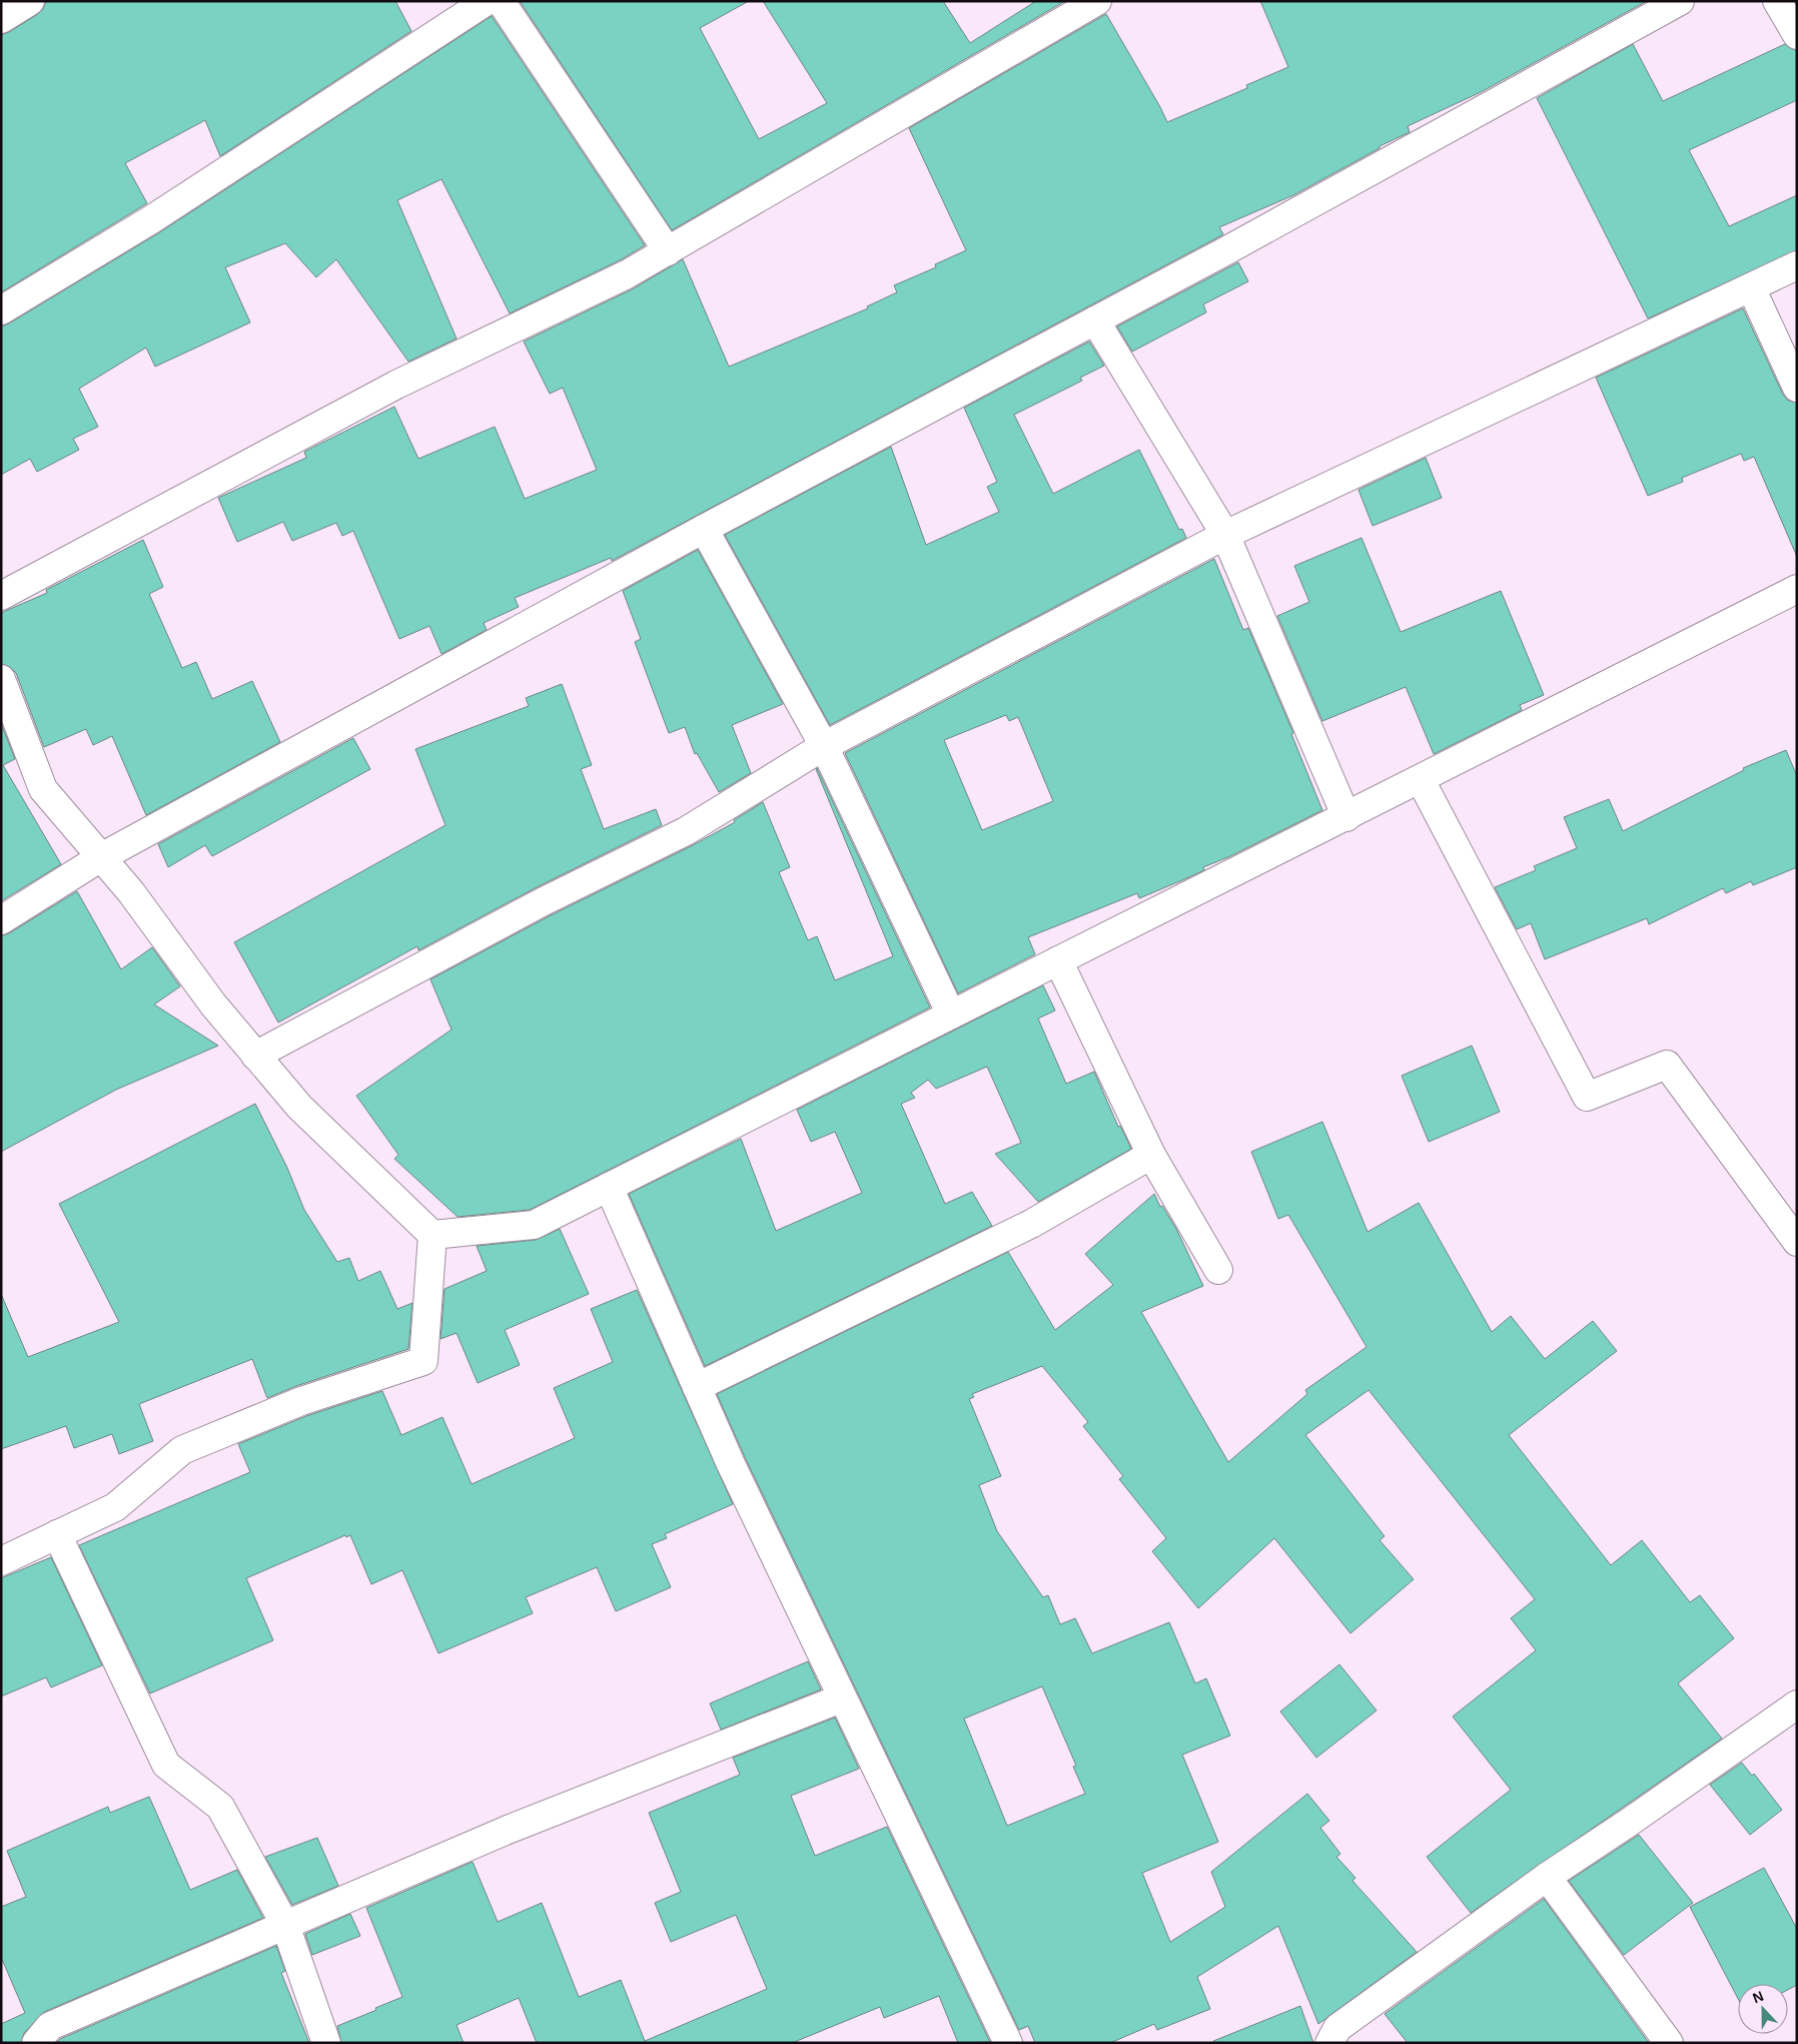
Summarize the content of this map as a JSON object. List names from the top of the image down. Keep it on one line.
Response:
{"north":"top"}
